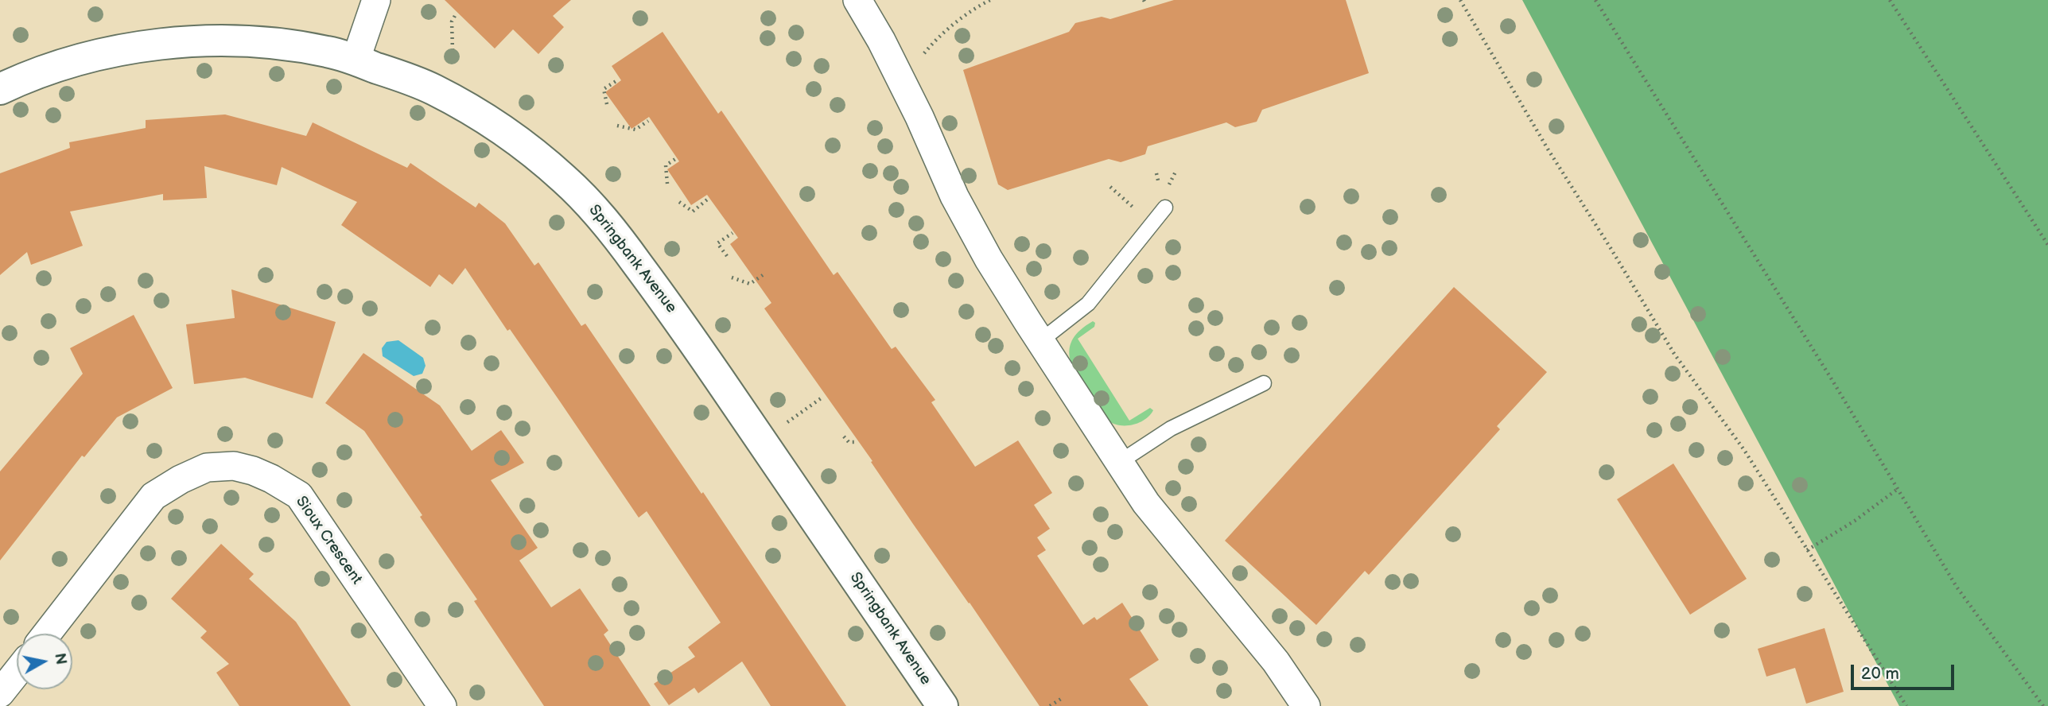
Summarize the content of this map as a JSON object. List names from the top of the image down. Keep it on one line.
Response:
{"streets":{"main road":["Springbank Avenue"],"street":["Sioux Crescent"]},"scale_bar":"20 m","north":"right"}
